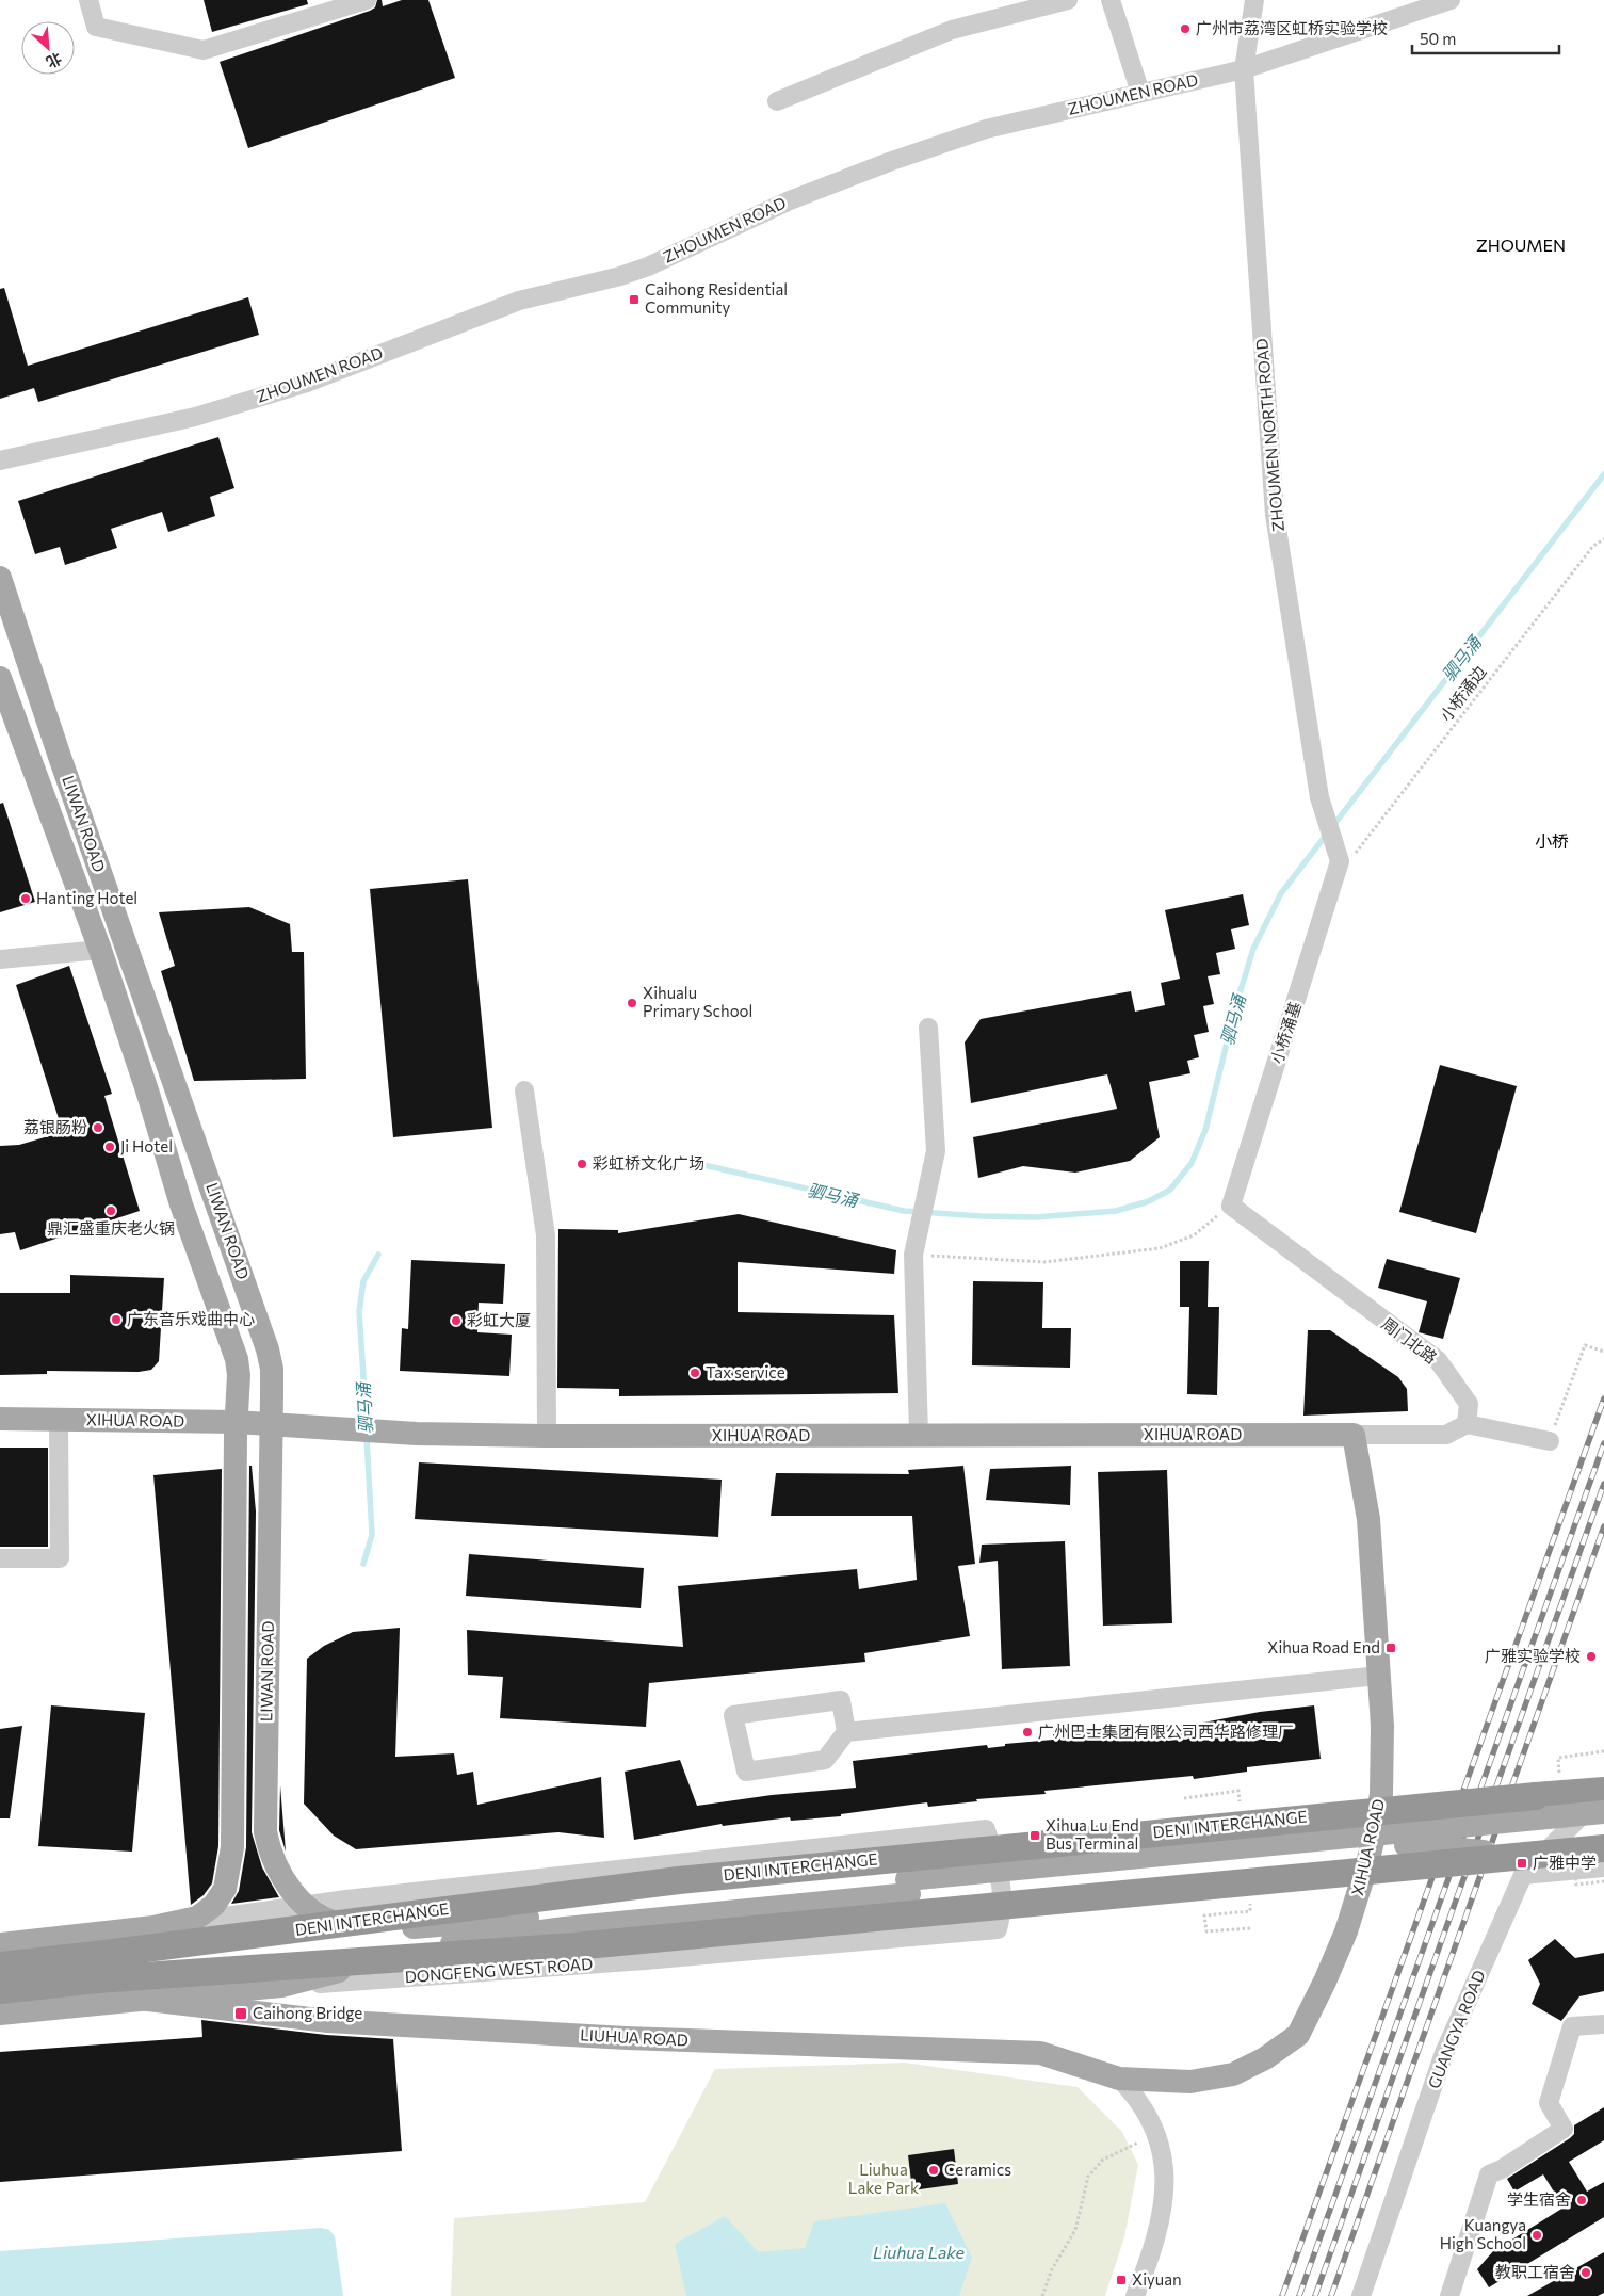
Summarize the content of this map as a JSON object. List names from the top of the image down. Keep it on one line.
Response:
{"streets":{"highway":["DENI INTERCHANGE"],"main road":["LIWAN ROAD","XIHUA ROAD","DONGFENG WEST ROAD","LIUHUA ROAD"],"street":["ZHOUMEN ROAD","ZHOUMEN NORTH ROAD","小桥涌基","周门北路","GUANGYA ROAD"],"path":["小桥涌边"]},"crossings":[["ZHOUMEN ROAD","ZHOUMEN NORTH ROAD"],["ZHOUMEN NORTH ROAD","小桥涌边"],["ZHOUMEN NORTH ROAD","小桥涌基"],["小桥涌边","小桥涌基"],["LIWAN ROAD","XIHUA ROAD"],["LIWAN ROAD","DONGFENG WEST ROAD"],["小桥涌基","周门北路"],["XIHUA ROAD","LIUHUA ROAD"],["DENI INTERCHANGE","GUANGYA ROAD"],["DONGFENG WEST ROAD","LIUHUA ROAD"]],"districts":["ZHOUMEN","小桥"],"water":["驷马涌","Liuhua Lake"],"parks":["Liuhua Lake Park"],"places":{"other":["广州市荔湾区虹桥实验学校","Hanting Hotel","Xihualu Primary School","荔银肠粉","Ji Hotel","彩虹桥文化广场","鼎汇盛重庆老火锅","广东音乐戏曲中心","彩虹大厦","Tax service","广雅实验学校","广州巴士集团有限公司西华路修理厂","Ceramics","学生宿舍","Kuangya High School","教职工宿舍"],"transit":["Caihong Residential Community","Xihua Road End","Xihua Lu End Bus Terminal","广雅中学","Caihong Bridge","Xiyuan"]},"scale_bar":"50 m","north":"bottom right"}
